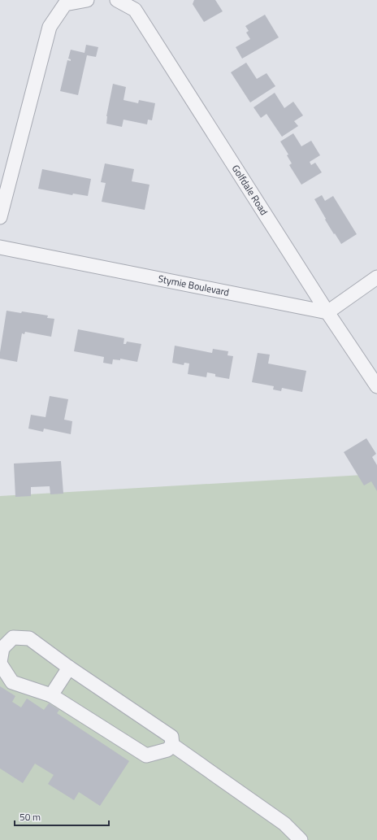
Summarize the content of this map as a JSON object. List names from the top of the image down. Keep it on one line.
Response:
{"streets":{"street":["Golfdale Road","Stymie Boulevard"]},"crossings":[["Golfdale Road","Stymie Boulevard"]],"scale_bar":"50 m"}
